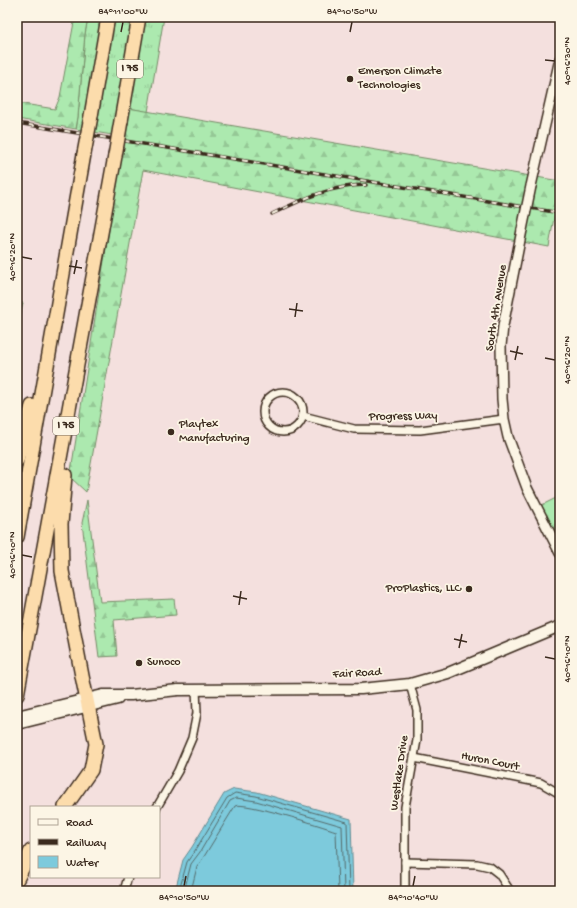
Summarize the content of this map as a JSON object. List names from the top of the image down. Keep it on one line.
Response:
{"streets":{"highway":["I 75"],"main road":["Fair Road"],"street":["South 4th Avenue","Progress Way","Huron Court","Westlake Drive"]},"crossings":[["South 4th Avenue","Progress Way"],["Fair Road","Westlake Drive"],["Huron Court","Westlake Drive"]],"places":["Emerson Climate Technologies","Playtex Manufacturing","ProPlastics, LLC","Sunoco"],"legend":["Road","Railway","Water"],"coordinates":["84°11'00\"W","84°10'50\"W","40°16'30\"N","40°16'20\"N","40°16'10\"N","84°10'40\"W"]}
